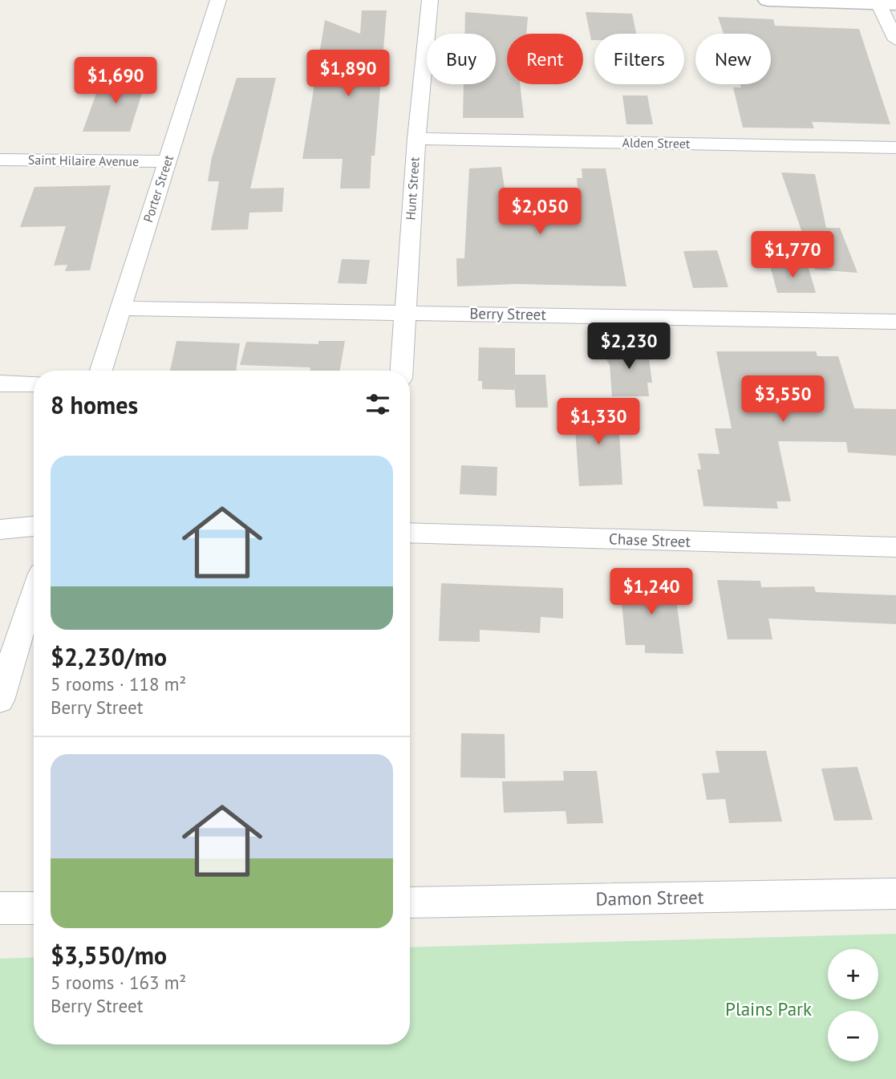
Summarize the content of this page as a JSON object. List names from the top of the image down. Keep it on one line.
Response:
{"streets":{"street":["Alden Street","Saint Hilaire Avenue","Porter Street","Hunt Street","Berry Street","Chase Street","Damon Street"]},"crossings":[["Alden Street","Hunt Street"],["Saint Hilaire Avenue","Porter Street"],["Porter Street","Berry Street"],["Hunt Street","Berry Street"]],"parks":["Plains Park"],"page":{"chip":["Buy","Rent","Filters","New"],"price":["$1,890","$1,690","$2,050","$1,770","$2,230","$3,550","$1,330","$1,240"],"heading":"8 homes","list":[{"name":"$2,230/mo","note":"5 rooms · 118 m² · Berry Street"},{"name":"$3,550/mo","note":"5 rooms · 163 m² · Berry Street"}],"map_buttons":["+","−"]}}
